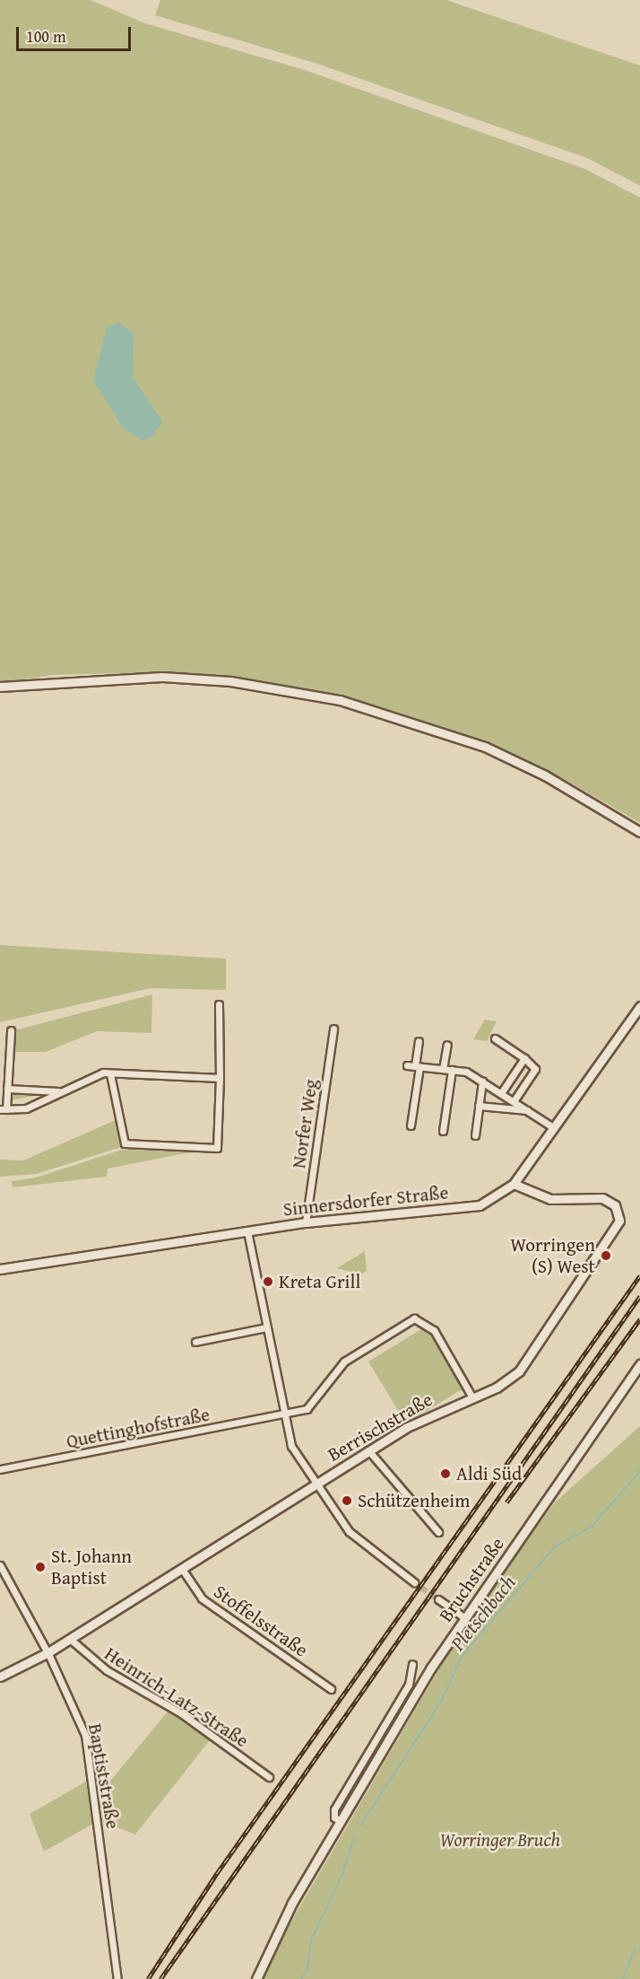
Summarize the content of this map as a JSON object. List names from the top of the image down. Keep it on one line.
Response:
{"streets":{"street":["Norfer Weg","Sinnersdorfer Straße","Berrischstraße","Quettinghofstraße","Bruchstraße","Stoffelsstraße","Heinrich-Latz-Straße","Baptiststraße"]},"crossings":[["Norfer Weg","Sinnersdorfer Straße"],["Sinnersdorfer Straße","Berrischstraße"],["Berrischstraße","Quettinghofstraße"],["Berrischstraße","Stoffelsstraße"],["Berrischstraße","Heinrich-Latz-Straße"],["Berrischstraße","Baptiststraße"]],"water":["Pletschbach"],"parks":["Worringer Bruch"],"places":["Worringen (S) West","Kreta Grill","Aldi Süd","Schützenheim","St. Johann Baptist"],"scale_bar":"100 m"}
